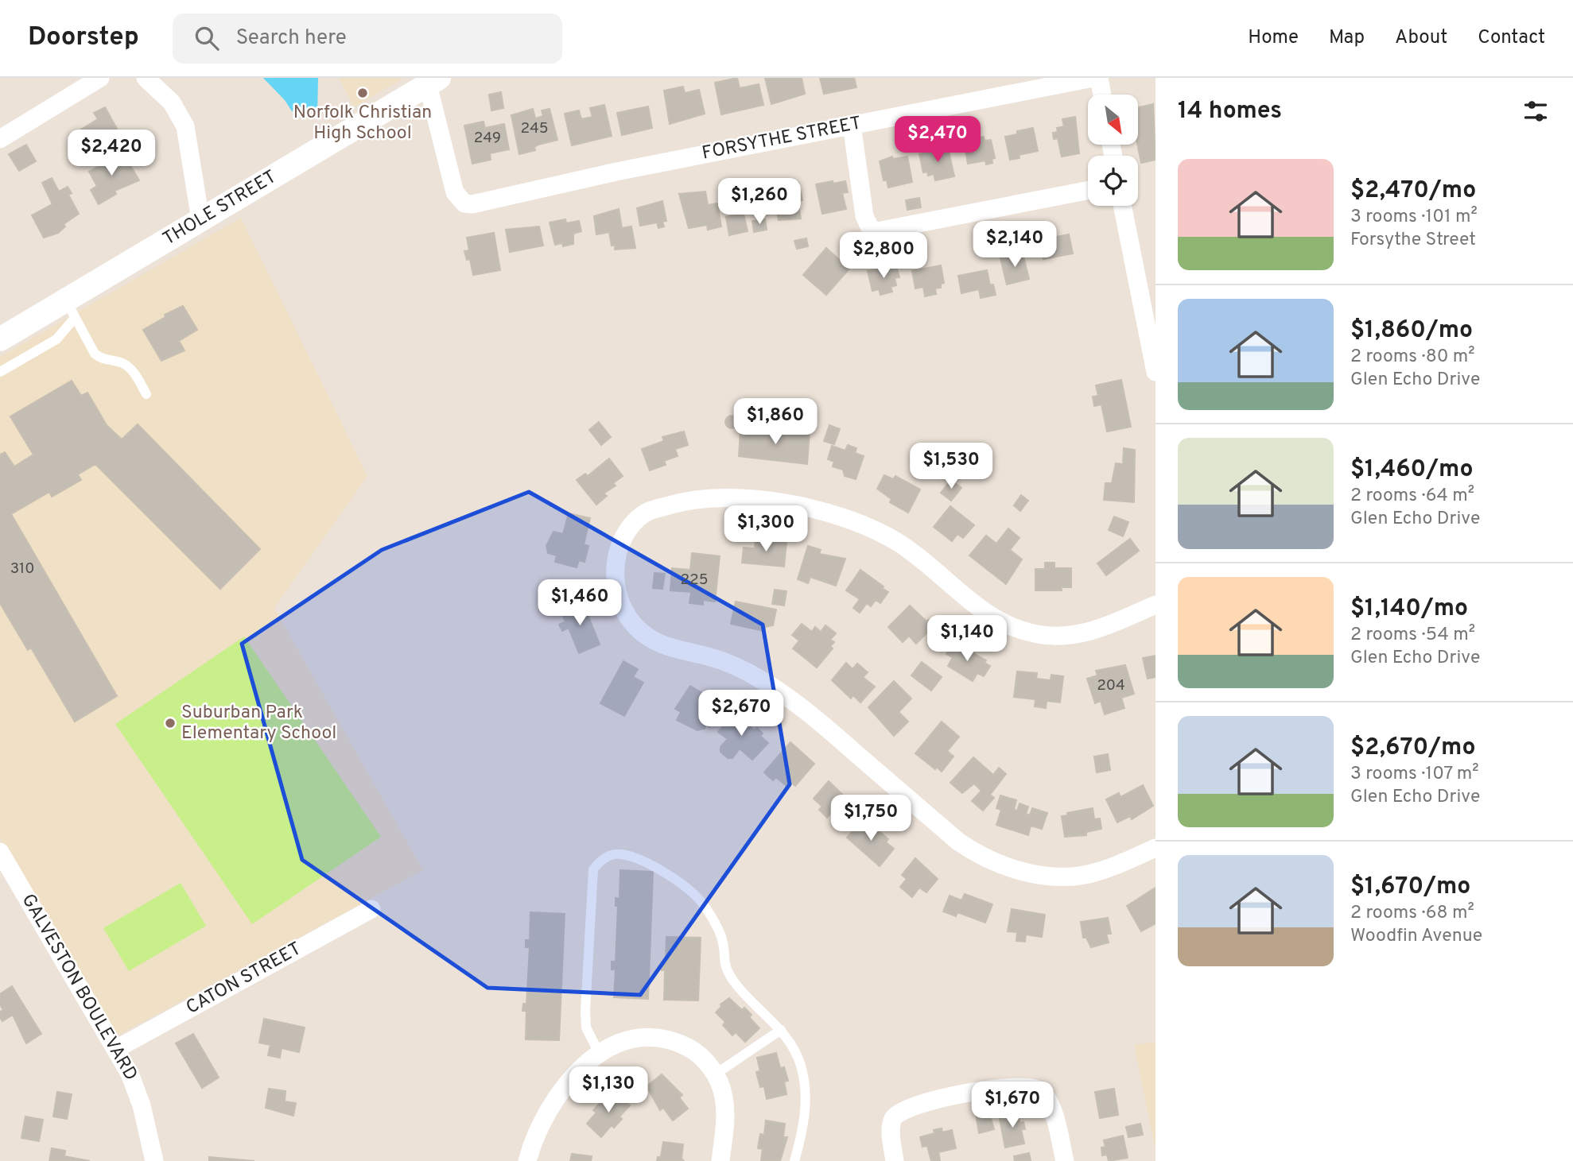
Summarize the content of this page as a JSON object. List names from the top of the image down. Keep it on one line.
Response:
{"streets":{"street":["FORSYTHE STREET","THOLE STREET","CATON STREET","GALVESTON BOULEVARD"]},"crossings":[["FORSYTHE STREET","THOLE STREET"],["CATON STREET","GALVESTON BOULEVARD"]],"places":["Norfolk Christian High School","Suburban Park Elementary School"],"house_numbers":["245","249","310","225","204"],"north":"bottom right","page":{"header":"Doorstep","search":"Search here","nav":["Home","Map","About","Contact"],"heading":"14 homes","price":["$2,470","$2,420","$1,260","$2,140","$2,800","$1,860","$1,530","$1,300","$1,460","$1,140","$2,670","$1,750","$1,130","$1,670"],"list":[{"name":"$2,470/mo","note":"3 rooms · 101 m² · Forsythe Street"},{"name":"$1,860/mo","note":"2 rooms · 80 m² · Glen Echo Drive"},{"name":"$1,460/mo","note":"2 rooms · 64 m² · Glen Echo Drive"},{"name":"$1,140/mo","note":"2 rooms · 54 m² · Glen Echo Drive"},{"name":"$2,670/mo","note":"3 rooms · 107 m² · Glen Echo Drive"},{"name":"$1,670/mo","note":"2 rooms · 68 m² · Woodfin Avenue"}]}}
